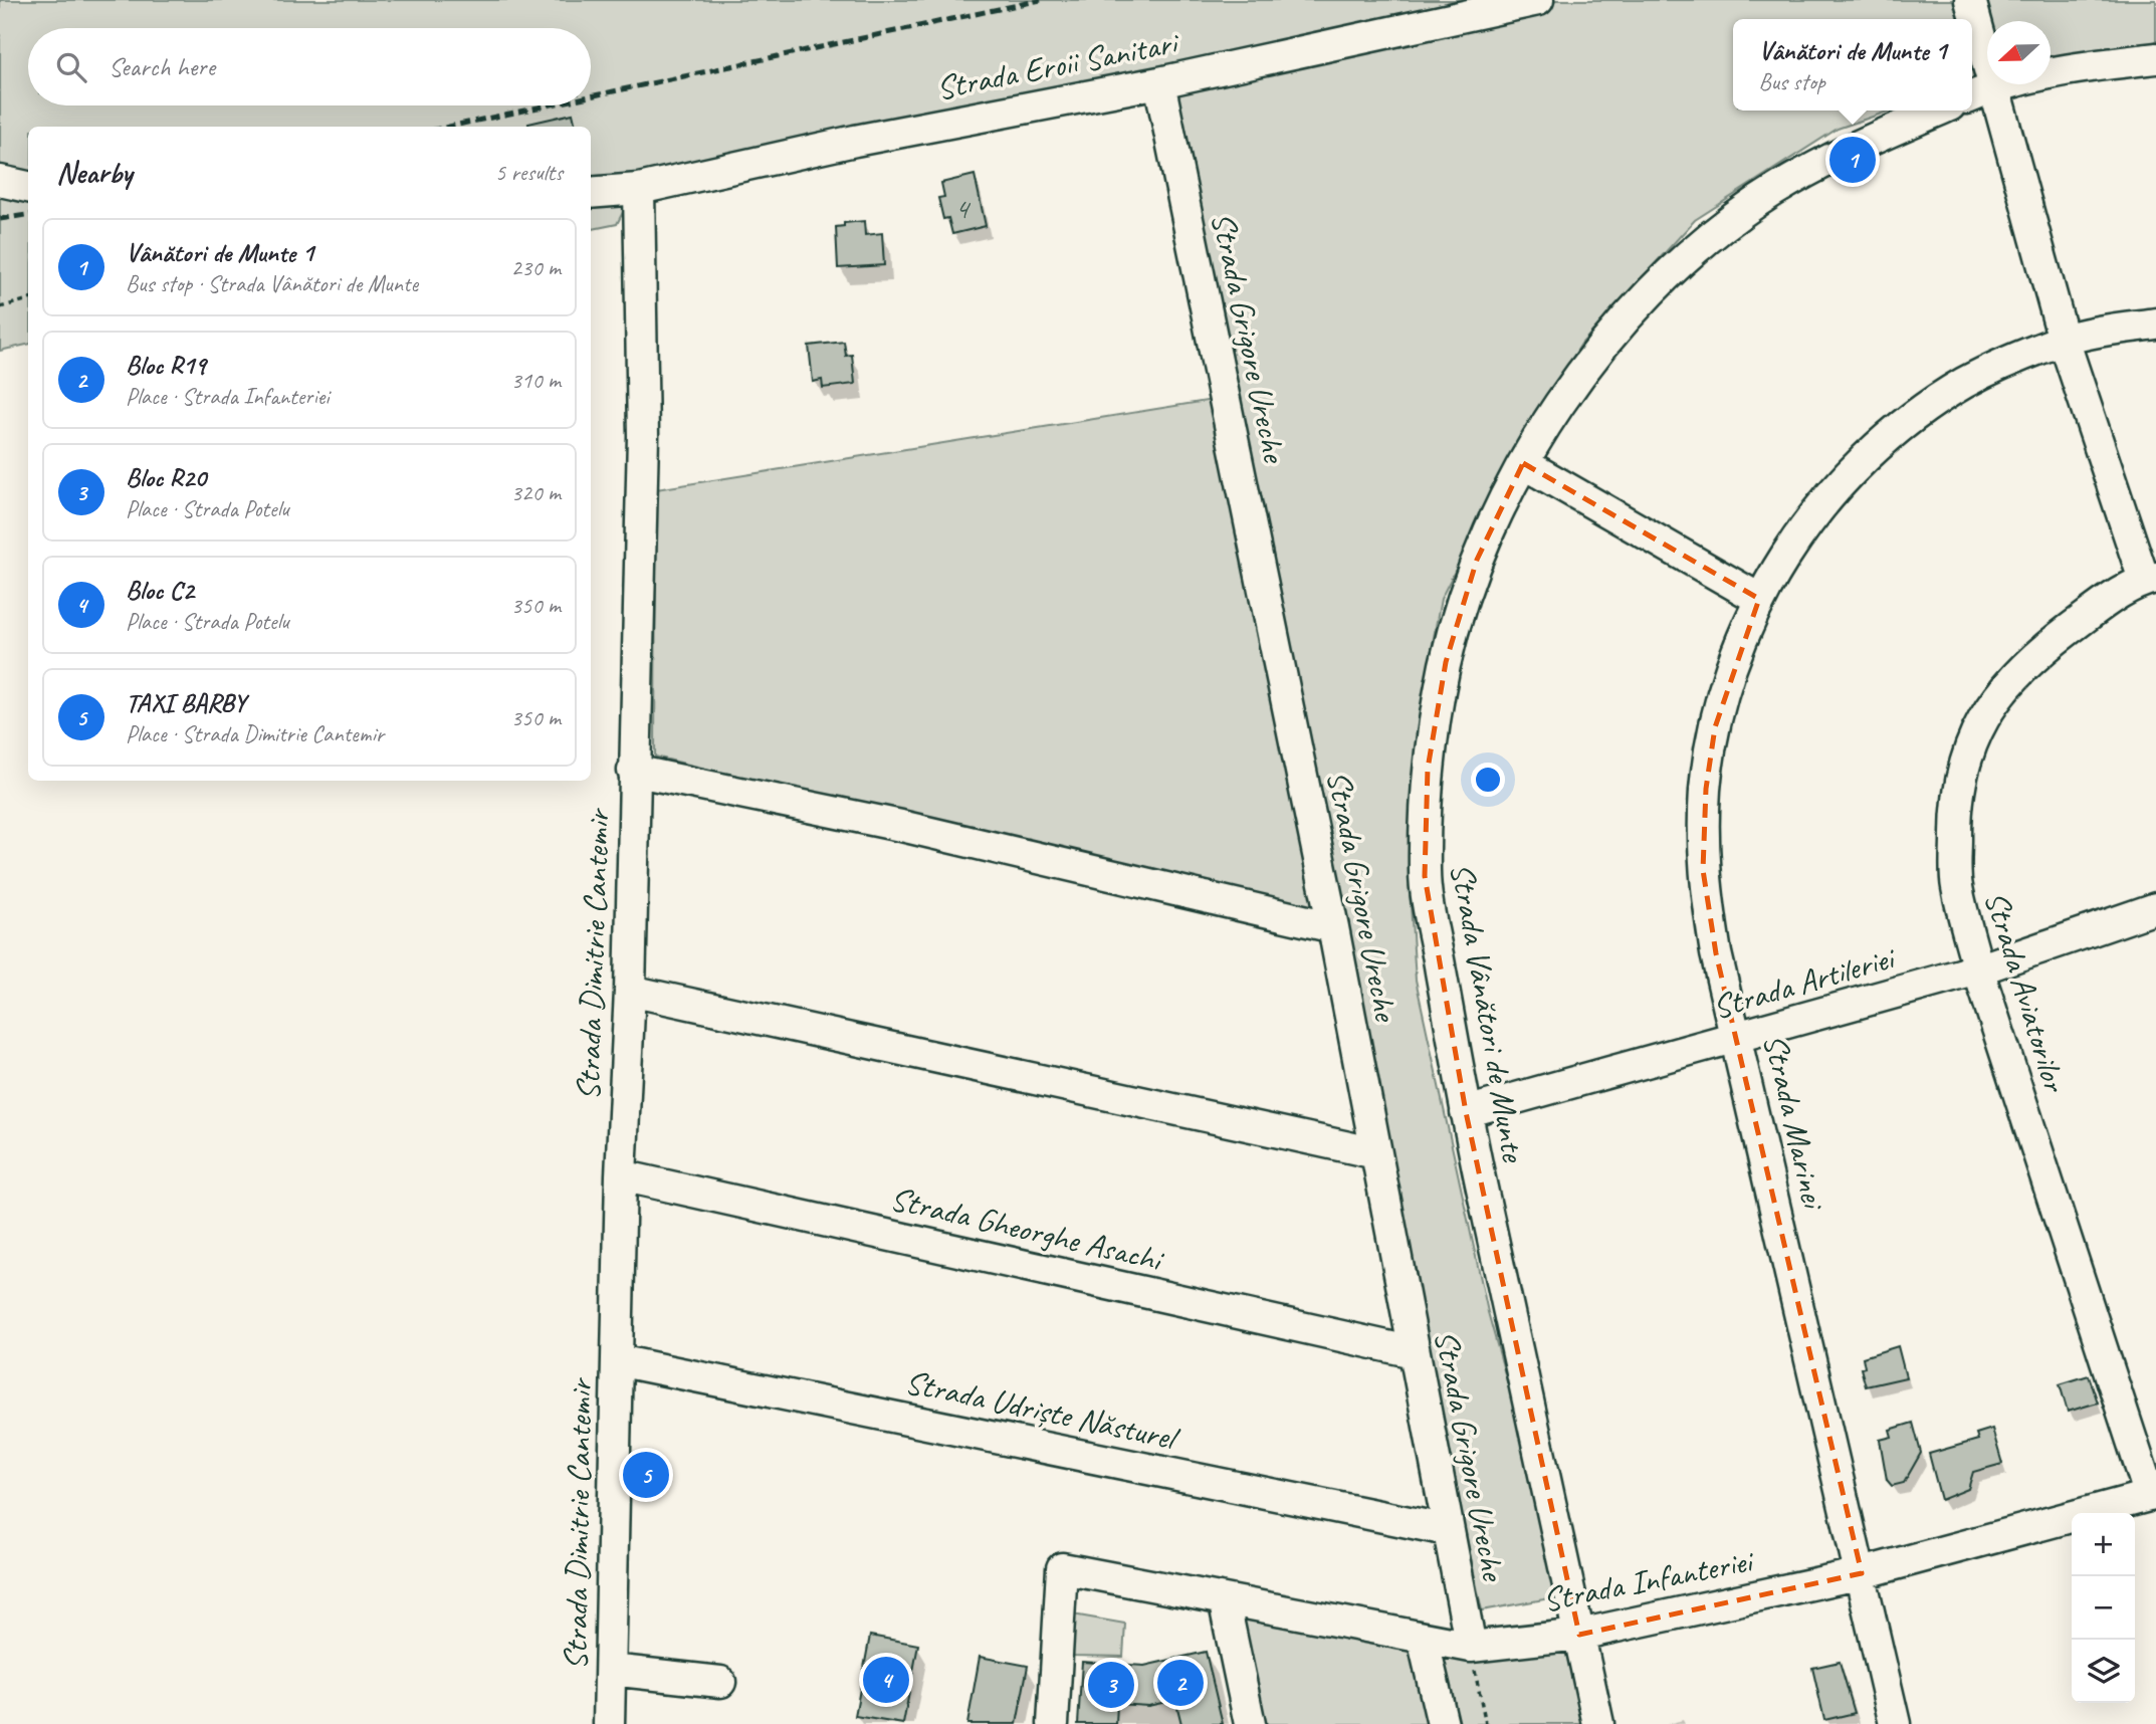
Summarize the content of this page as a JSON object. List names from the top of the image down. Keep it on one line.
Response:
{"streets":{"street":["Strada Eroii Sanitari","Strada Grigore Ureche","Strada Dimitrie Cantemir","Strada Artileriei","Strada Aviatorilor","Strada Vânători de Munte","Strada Marinei","Strada Gheorghe Asachi","Strada Udriște Năsturel","Strada Infanteriei"]},"crossings":[["Strada Eroii Sanitari","Strada Grigore Ureche"],["Strada Eroii Sanitari","Strada Dimitrie Cantemir"],["Strada Grigore Ureche","Strada Gheorghe Asachi"],["Strada Grigore Ureche","Strada Udriște Năsturel"],["Strada Grigore Ureche","Strada Infanteriei"],["Strada Dimitrie Cantemir","Strada Gheorghe Asachi"],["Strada Dimitrie Cantemir","Strada Udriște Năsturel"],["Strada Artileriei","Strada Aviatorilor"],["Strada Artileriei","Strada Vânători de Munte"],["Strada Artileriei","Strada Marinei"],["Strada Aviatorilor","Strada Infanteriei"],["Strada Vânători de Munte","Strada Infanteriei"],["Strada Marinei","Strada Infanteriei"]],"house_numbers":["4"],"north":"left","page":{"popup":["Vânători de Munte 1","Bus stop"],"search":"Search here","heading":["Nearby","5 results"],"pins":["1","5","4","2","3"],"list":[{"mark":"1","name":"Vânători de Munte 1","note":"Bus stop · Strada Vânători de Munte","value":"230 m"},{"mark":"2","name":"Bloc R19","note":"Place · Strada Infanteriei","value":"310 m"},{"mark":"3","name":"Bloc R20","note":"Place · Strada Potelu","value":"320 m"},{"mark":"4","name":"Bloc C2","note":"Place · Strada Potelu","value":"350 m"},{"mark":"5","name":"TAXI BARBY","note":"Place · Strada Dimitrie Cantemir","value":"350 m"}],"map_buttons":["+","−"]}}
